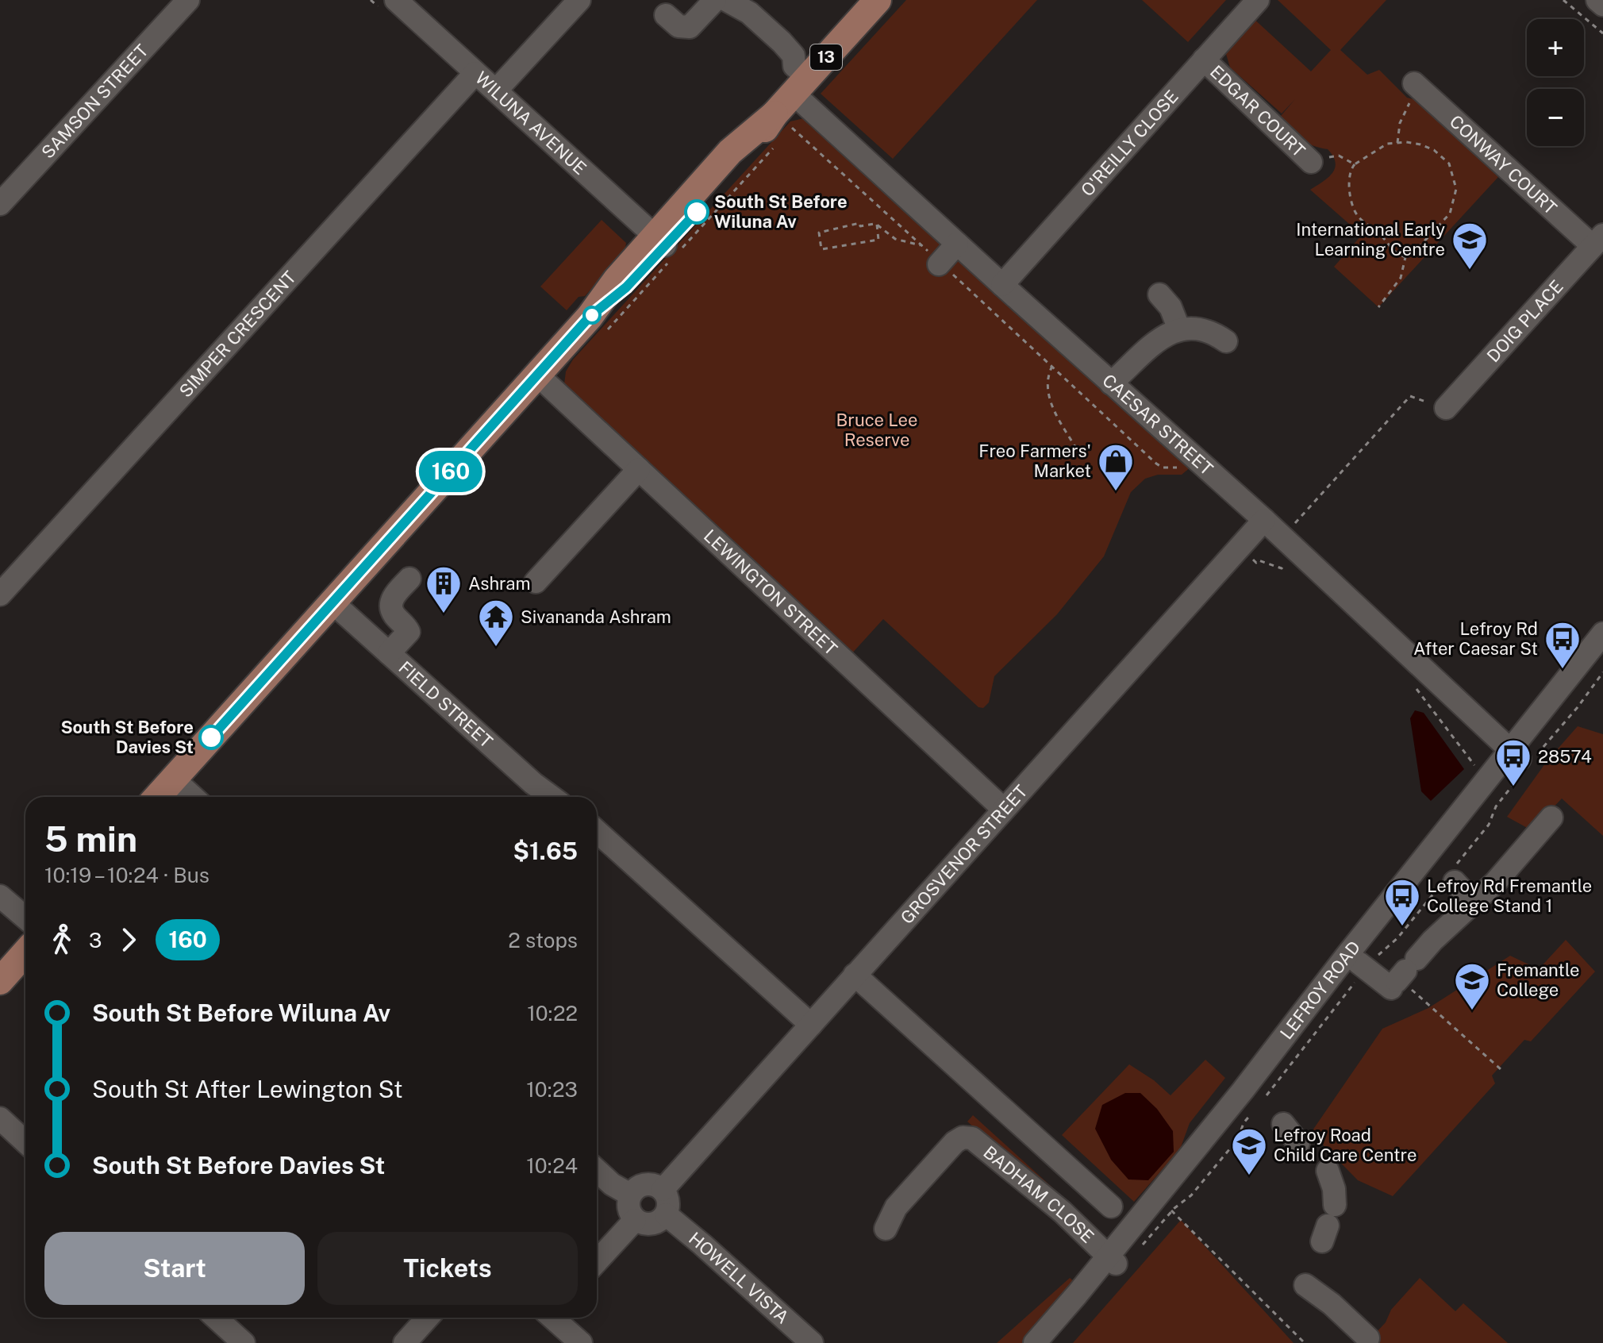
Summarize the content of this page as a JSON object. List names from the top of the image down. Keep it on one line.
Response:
{"streets":{"main road":["13"],"street":["SAMSON STREET","EDGAR COURT","WILUNA AVENUE","O'REILLY CLOSE","CONWAY COURT","DOIG PLACE","SIMPER CRESCENT","CAESAR STREET","LEWINGTON STREET","FIELD STREET","GROSVENOR STREET","LEFROY ROAD","BADHAM CLOSE","HOWELL VISTA"]},"crossings":[["13","WILUNA AVENUE"],["13","CAESAR STREET"],["13","LEWINGTON STREET"],["13","FIELD STREET"],["EDGAR COURT","O'REILLY CLOSE"],["WILUNA AVENUE","SIMPER CRESCENT"],["O'REILLY CLOSE","CAESAR STREET"],["CONWAY COURT","DOIG PLACE"],["CAESAR STREET","GROSVENOR STREET"],["CAESAR STREET","LEFROY ROAD"],["LEWINGTON STREET","GROSVENOR STREET"],["GROSVENOR STREET","HOWELL VISTA"],["LEFROY ROAD","BADHAM CLOSE"]],"parks":["Bruce Lee Reserve"],"places":{"other":["South St Before Wiluna Av","South St Before Davies St"],"school or university":["International Early Learning Centre","Fremantle College","Lefroy Road Child Care Centre"],"shop":["Freo Farmers' Market"],"building":["Ashram"],"temple":["Sivananda Ashram"],"bus stop":["Lefroy Rd After Caesar St","28574","Lefroy Rd Fremantle College Stand 1"]},"lines":["bus line 160"],"page":{"on_map":"160","map_buttons":["+","−"],"heading":["5 min","10:19 – 10:24 · Bus","$1.65"],"legs":["3","160","2 stops"],"list":[{"name":"South St Before Wiluna Av","value":"10:22"},{"name":"South St After Lewington St","value":"10:23"},{"name":"South St Before Davies St","value":"10:24"}],"buttons":["Start","Tickets"]}}
